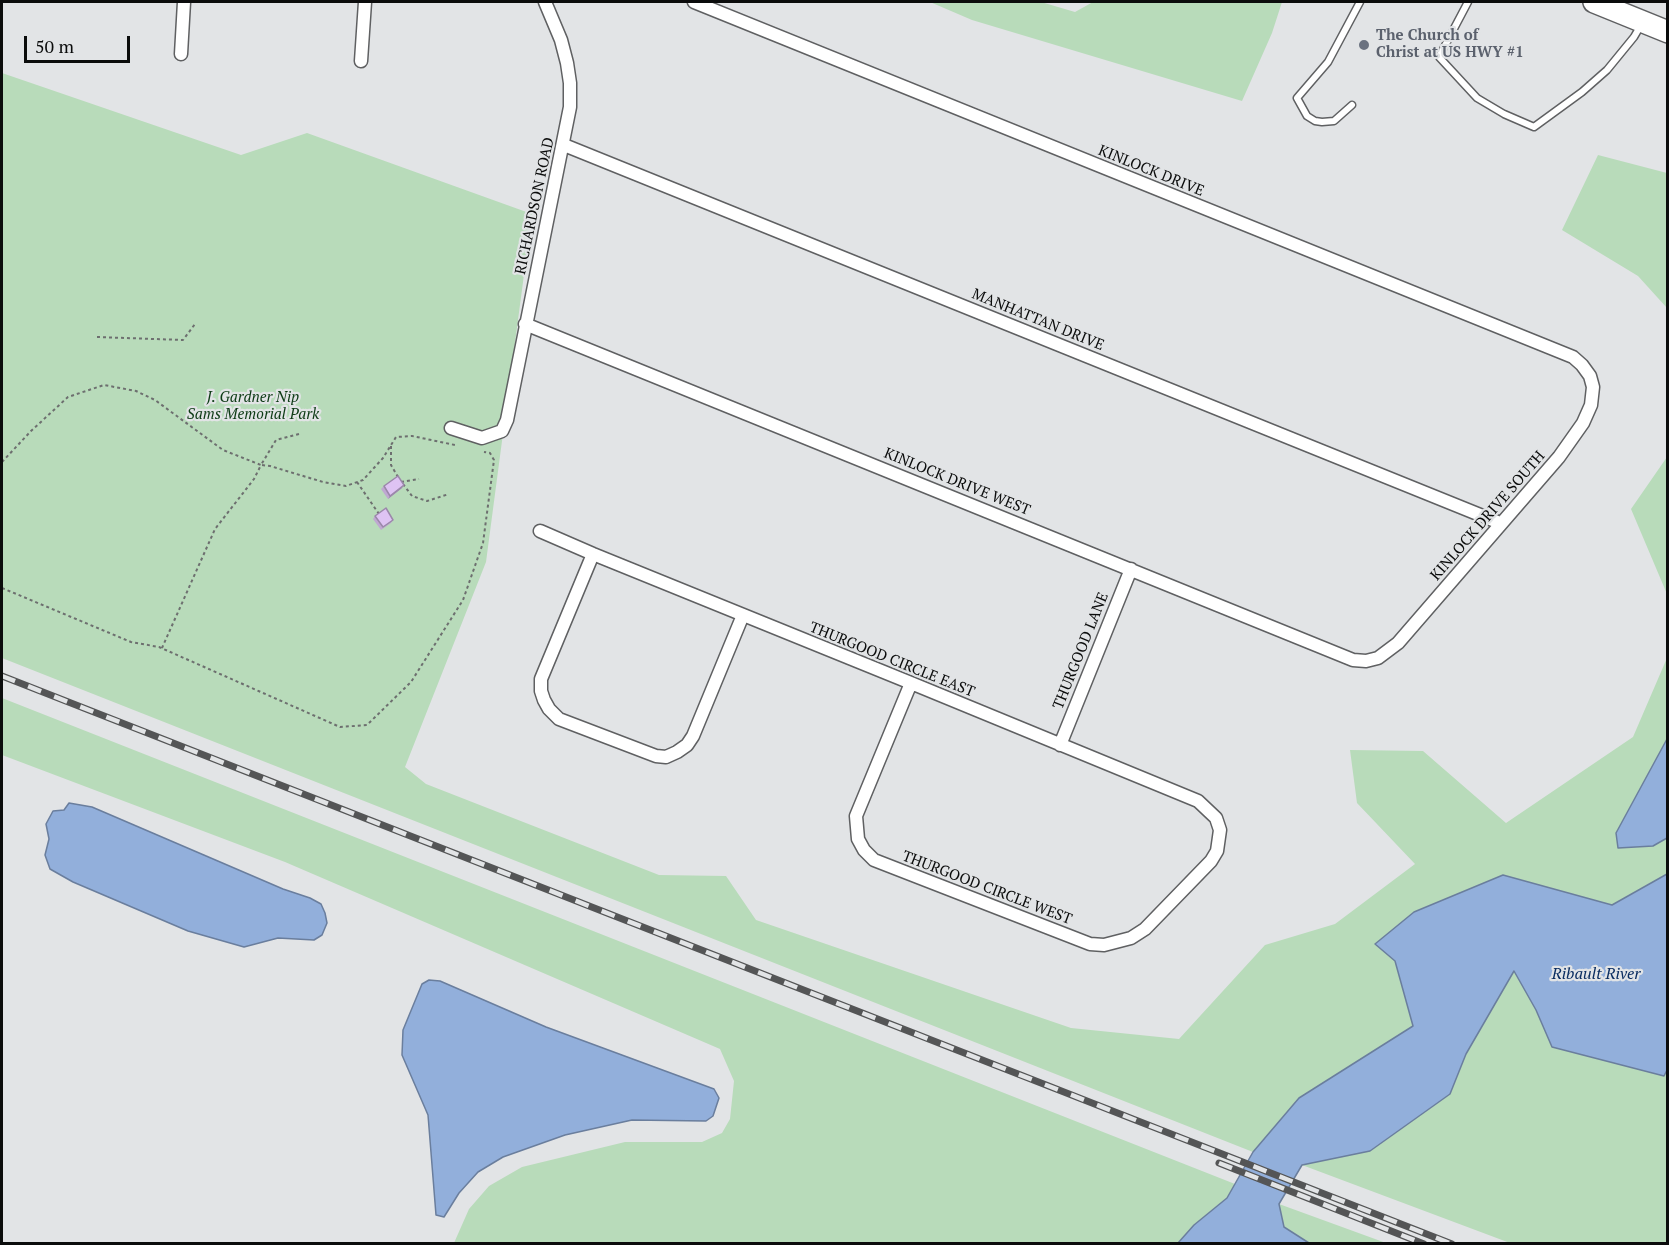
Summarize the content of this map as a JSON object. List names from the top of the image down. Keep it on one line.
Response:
{"streets":{"street":["KINLOCK DRIVE","RICHARDSON ROAD","MANHATTAN DRIVE","KINLOCK DRIVE WEST","KINLOCK DRIVE SOUTH","THURGOOD LANE","THURGOOD CIRCLE EAST","THURGOOD CIRCLE WEST"]},"crossings":[["KINLOCK DRIVE","KINLOCK DRIVE SOUTH"],["RICHARDSON ROAD","MANHATTAN DRIVE"],["RICHARDSON ROAD","KINLOCK DRIVE WEST"],["MANHATTAN DRIVE","KINLOCK DRIVE SOUTH"],["KINLOCK DRIVE WEST","KINLOCK DRIVE SOUTH"],["KINLOCK DRIVE WEST","THURGOOD LANE"],["THURGOOD LANE","THURGOOD CIRCLE EAST"],["THURGOOD CIRCLE EAST","THURGOOD CIRCLE WEST"]],"water":["Ribault River"],"parks":["J. Gardner Nip Sams Memorial Park"],"places":["The Church of Christ at US HWY #1"],"scale_bar":"50 m"}
